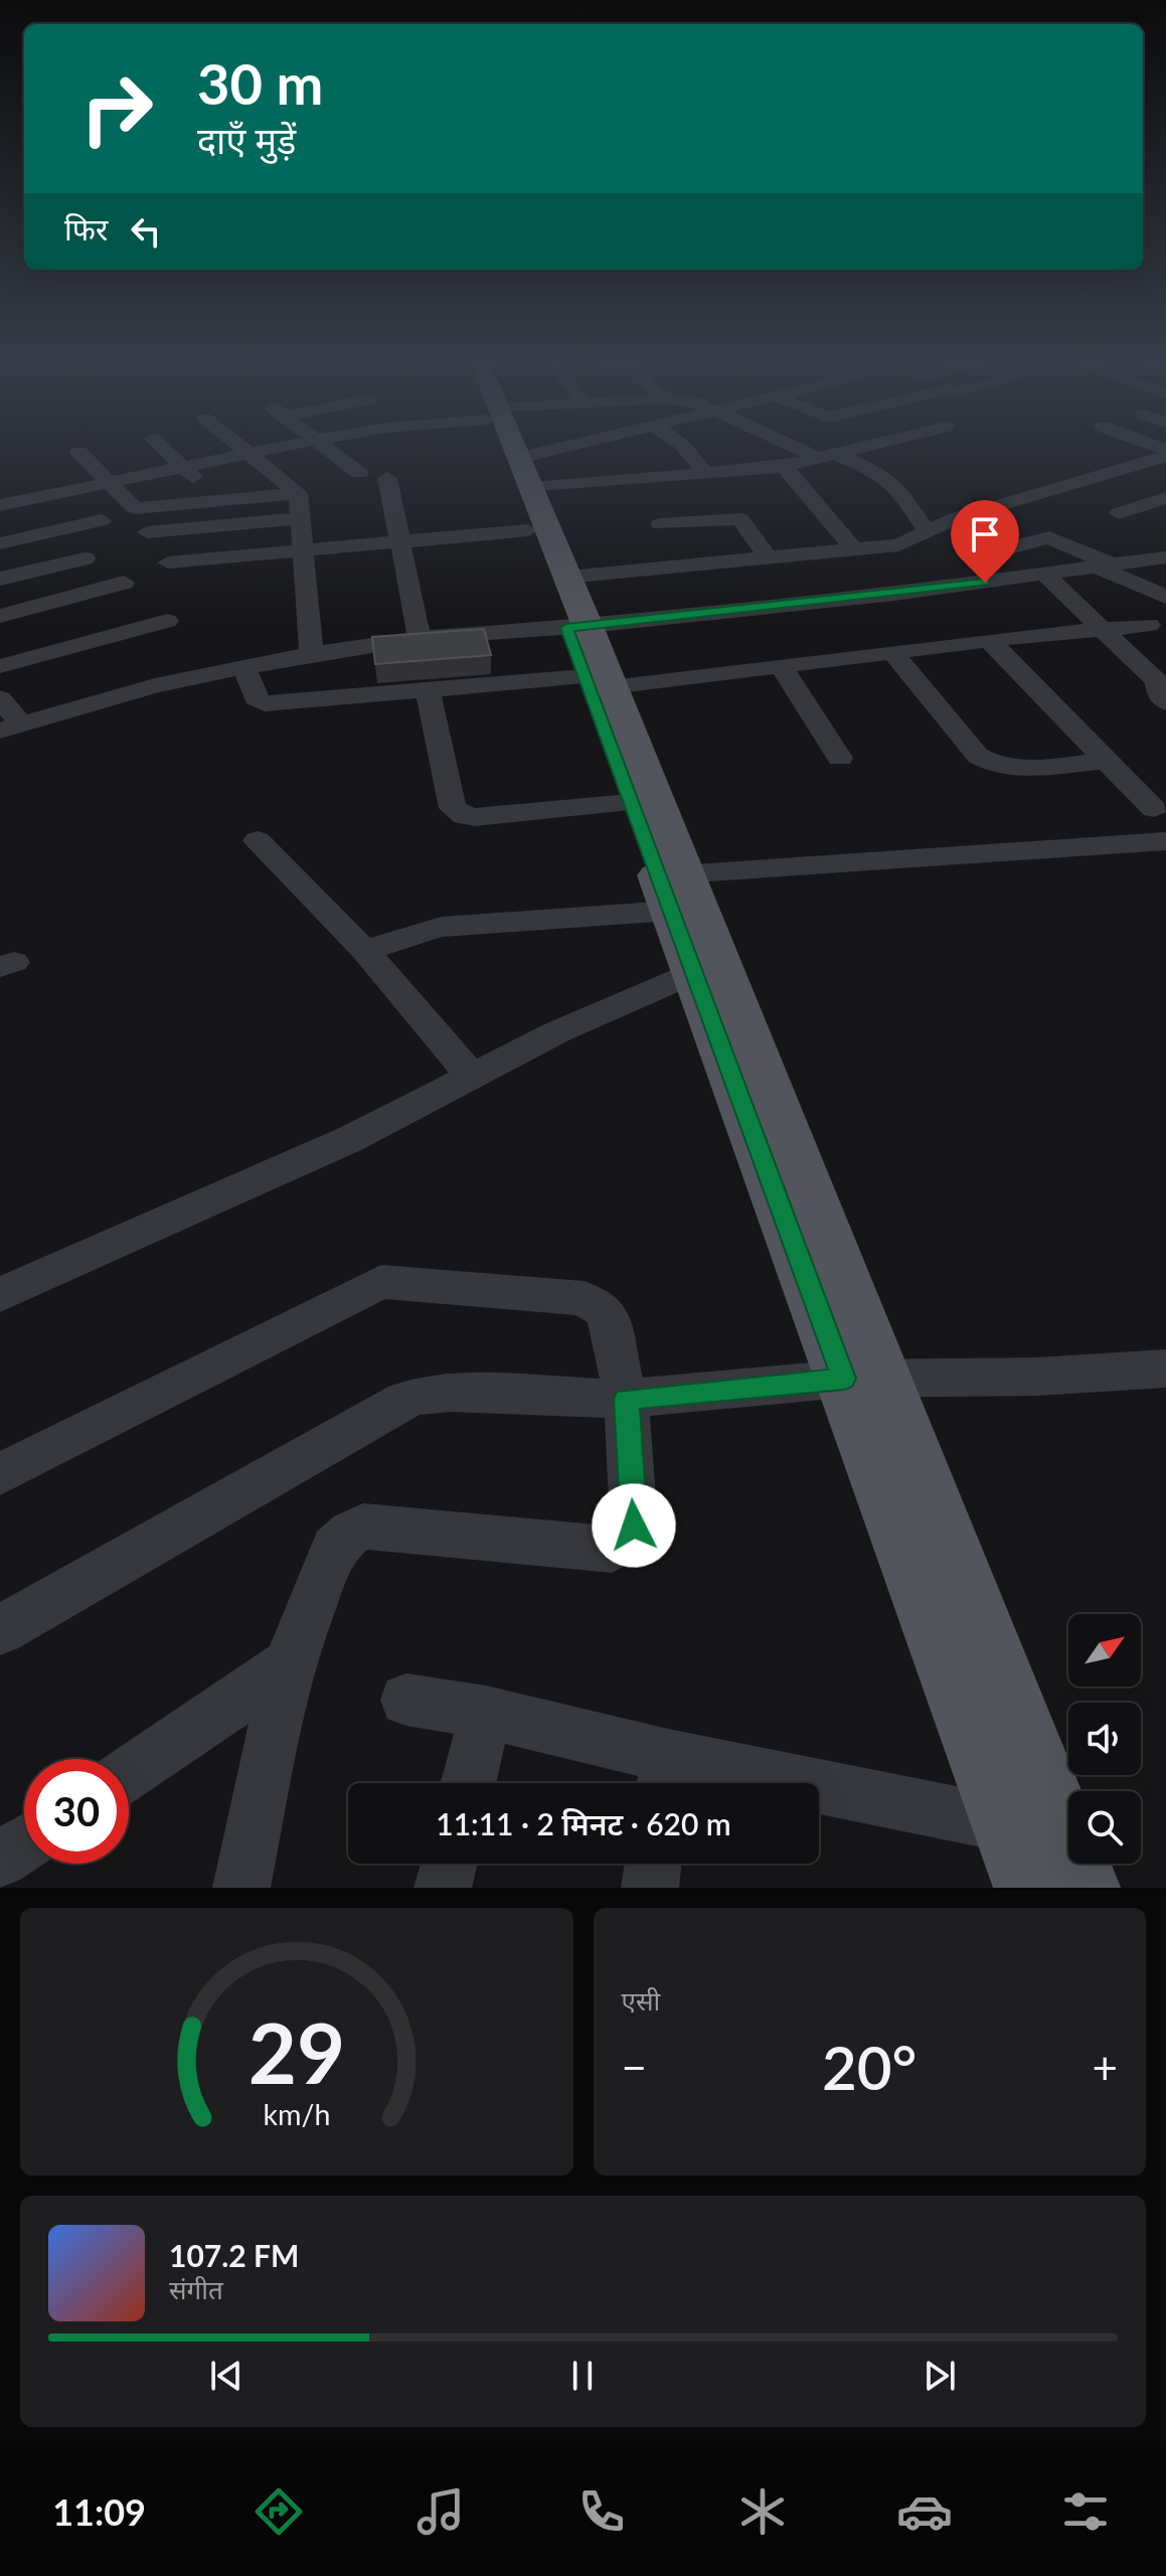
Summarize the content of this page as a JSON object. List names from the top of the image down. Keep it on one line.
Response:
{"north":"top right","page":{"turn":["30 m","दाएँ मुड़ें"],"then":"फिर","limit":"30","trip":"11:11 · 2 मिनट · 620 m","tile":"एसी","heat":["−","20°","+"],"song":["107.2 FM","संगीत"],"tabs":"11:09","gauge":["29","km/h"]}}
